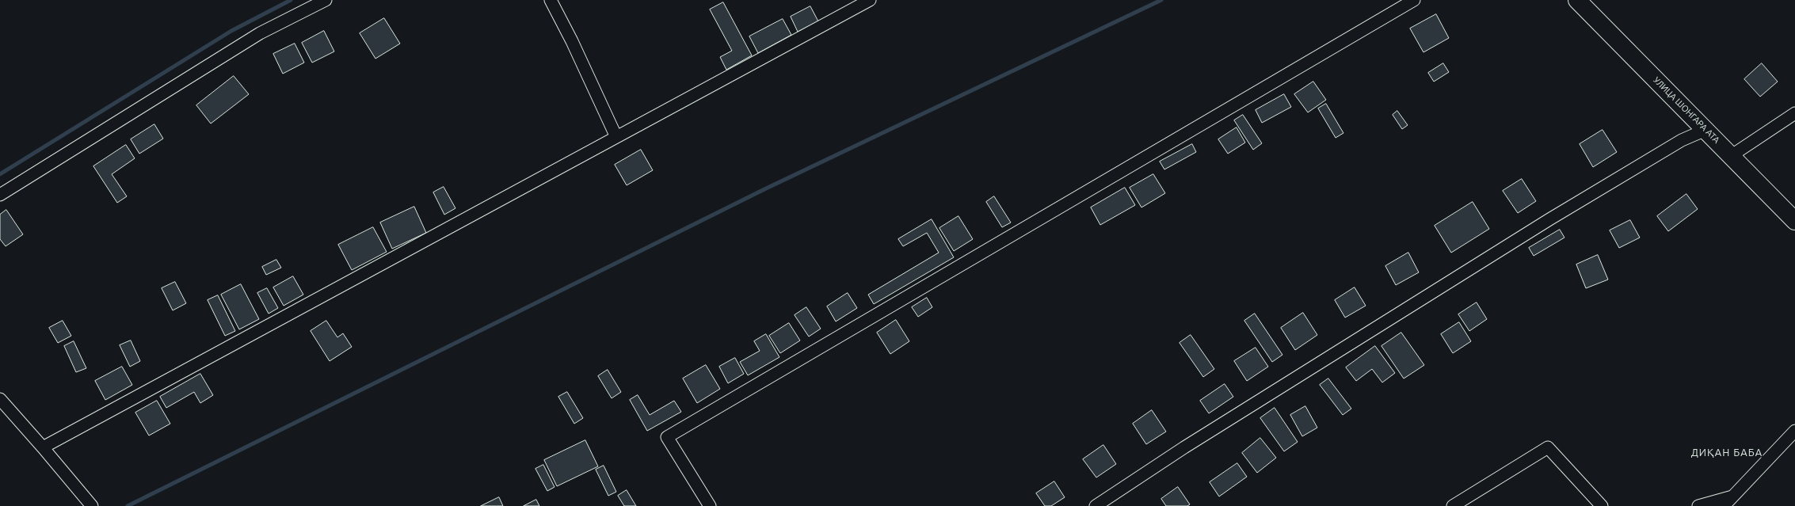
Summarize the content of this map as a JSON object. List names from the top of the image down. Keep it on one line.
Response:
{"streets":{"main road":["УЛИЦА ШОНГАРА АТА"]},"districts":["ДИҚАН БАБА"]}
